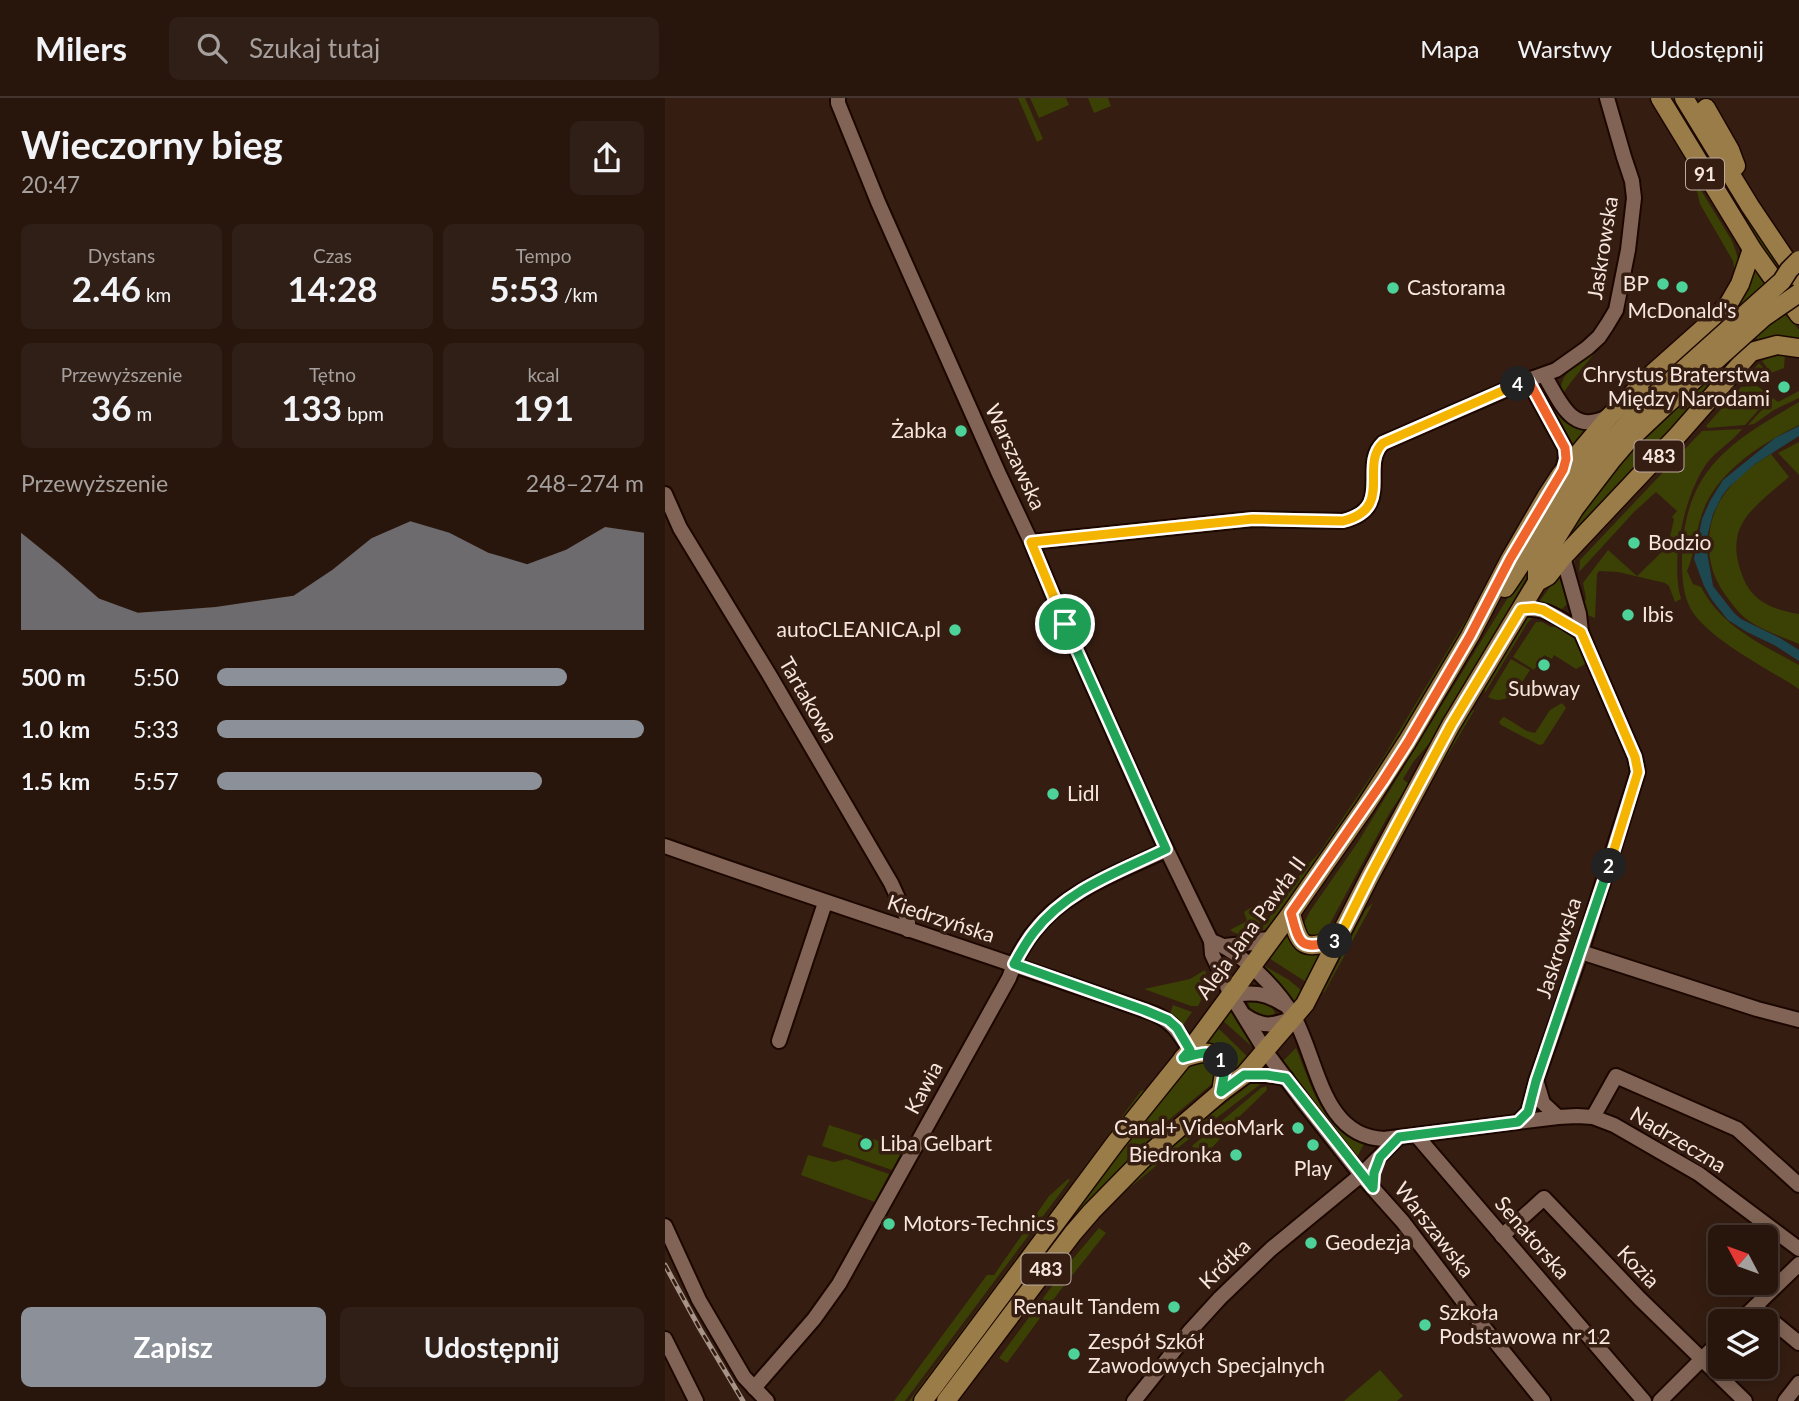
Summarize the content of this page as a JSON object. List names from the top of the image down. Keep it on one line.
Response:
{"streets":{"main road":["91","483","Aleja Jana Pawła II"],"street":["Jaskrowska","Warszawska","Tartakowa","Kiedrzyńska","Kawia","Nadrzeczna","Senatorska","Krótka","Kozia"]},"crossings":[["91","Aleja Jana Pawła II"],["Jaskrowska","483"],["Jaskrowska","Warszawska"],["Jaskrowska","Nadrzeczna"],["483","Warszawska"],["Warszawska","Aleja Jana Pawła II"],["Warszawska","Kawia"],["Warszawska","Nadrzeczna"],["Warszawska","Krótka"],["Tartakowa","Kiedrzyńska"],["Kiedrzyńska","Aleja Jana Pawła II"],["Kiedrzyńska","Kawia"],["Nadrzeczna","Senatorska"],["Nadrzeczna","Krótka"],["Senatorska","Kozia"]],"places":["BP","McDonald's","Castorama","Chrystus Braterstwa Między Narodami","Żabka","Bodzio","Ibis","autoCLEANICA.pl","Subway","Lidl","Canal+ VideoMark","Liba Gelbart","Play","Biedronka","Motors-Technics","Geodezja","Renault Tandem","Szkoła Podstawowa nr 12","Zespół Szkół Zawodowych Specjalnych"],"north":"top left","page":{"header":"Milers","search":"Szukaj tutaj","nav":["Mapa","Warstwy","Udostępnij"],"heading":["Wieczorny bieg","20:47"],"stats":[["Dystans","2.46 km"],["Czas","14:28"],["Tempo","5:53 /km"],["Przewyższenie","36 m"],["Tętno","133 bpm"],["kcal","191"]],"pins":["4","2","3","1"],"chart":["Przewyższenie","248–274 m"],"list":[{"name":"500 m","note":"5:50"},{"name":"1.0 km","note":"5:33"},{"name":"1.5 km","note":"5:57"}],"buttons":["Zapisz","Udostępnij"]}}
